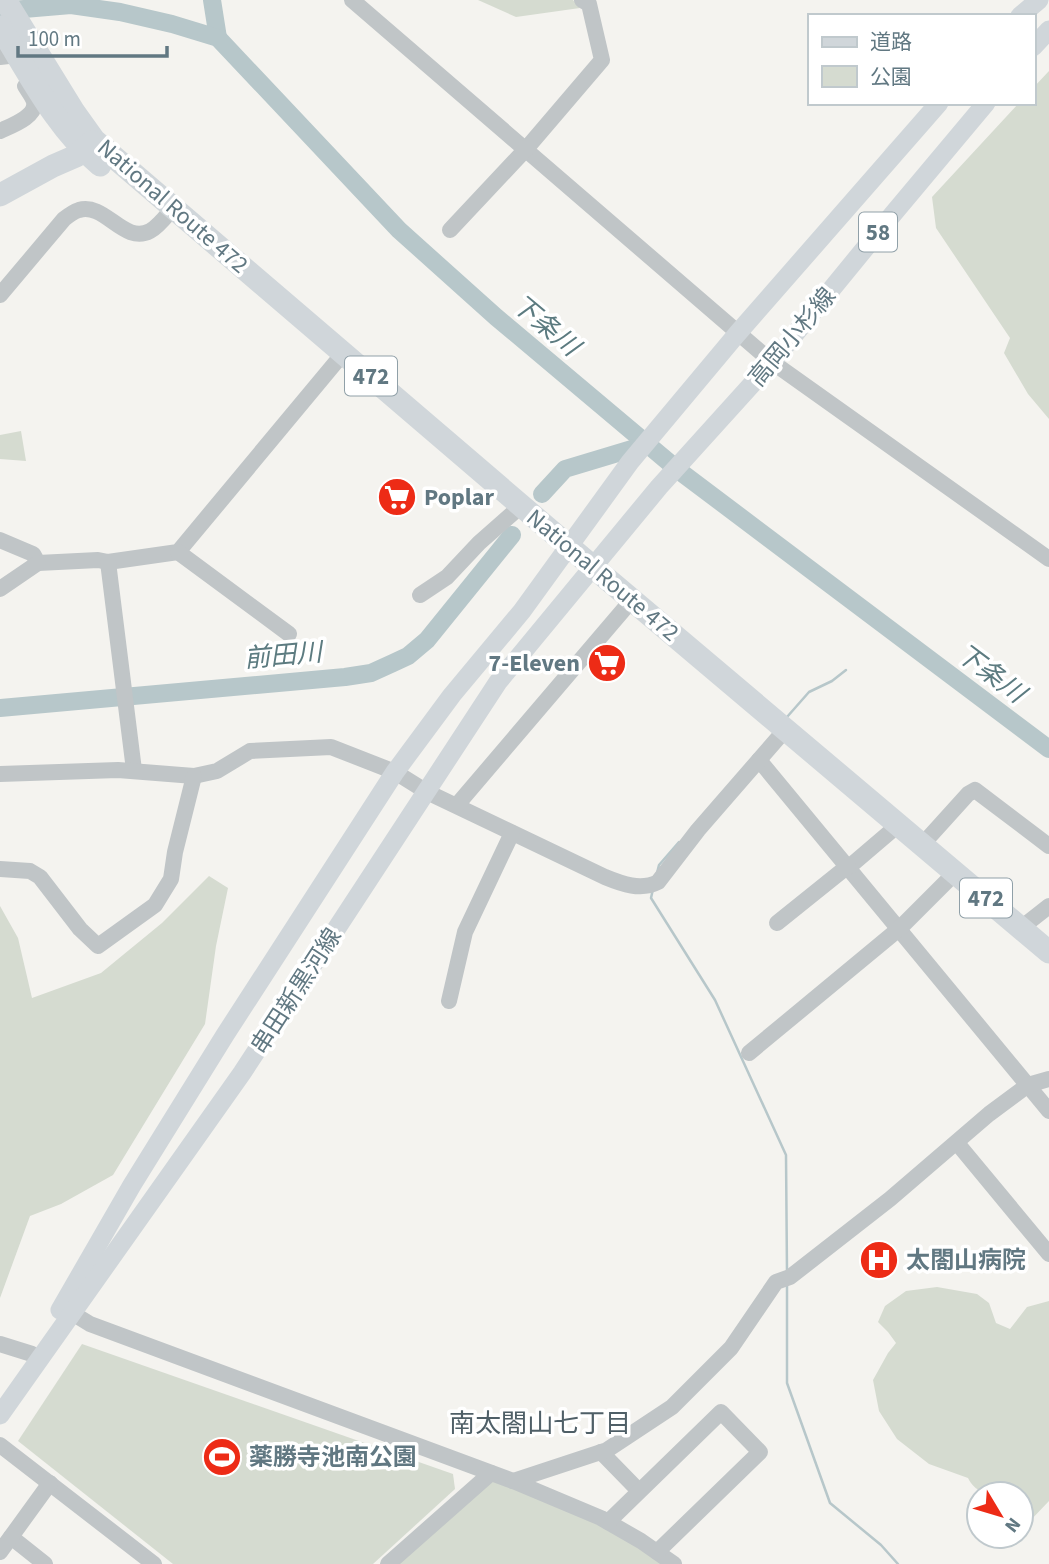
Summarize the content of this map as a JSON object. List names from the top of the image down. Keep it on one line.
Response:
{"streets":{"highway":["National Route 472","472"],"main road":["58","高岡小杉線","串田新黒河線"]},"crossings":[["National Route 472","高岡小杉線"],["National Route 472","串田新黒河線"],["高岡小杉線","串田新黒河線"]],"districts":["南太閤山七丁目"],"water":["下条川","前田川"],"places":{"supermarket":["Poplar","7-Eleven"],"hospital":["太閤山病院"],"sports":["薬勝寺池南公園"]},"legend":["道路","公園"],"scale_bar":"100 m","north":"bottom right"}
